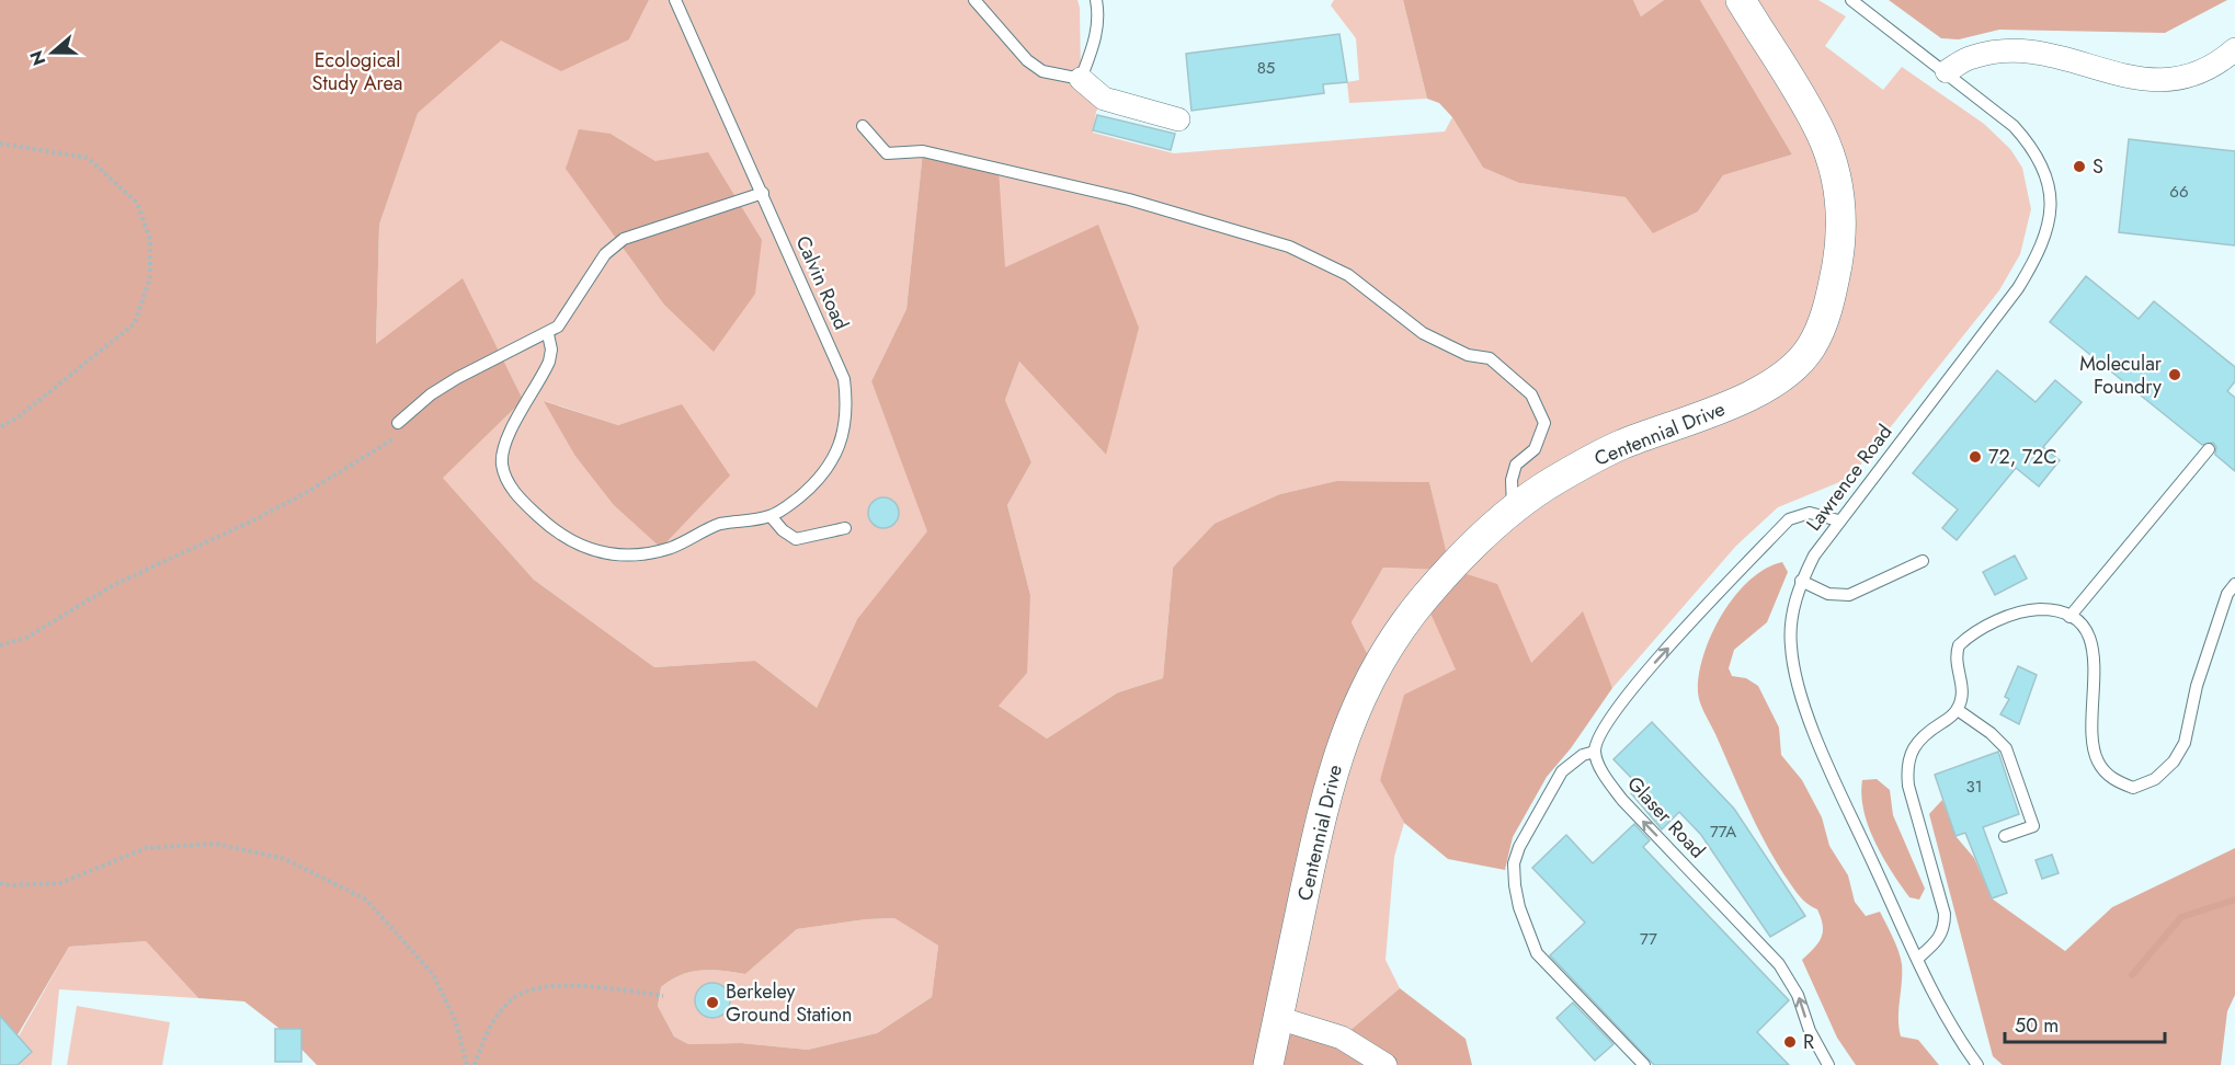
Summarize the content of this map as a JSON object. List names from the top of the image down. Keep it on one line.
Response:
{"streets":{"street":["Centennial Drive"],"lane":["Calvin Road","Lawrence Road","Glaser Road"]},"one_way":["Glaser Road"],"parks":["Ecological Study Area"],"places":["S","Molecular Foundry","72, 72C","Berkeley Ground Station","R"],"house_numbers":["85","66","31","77A","77"],"scale_bar":"50 m","north":"left"}
